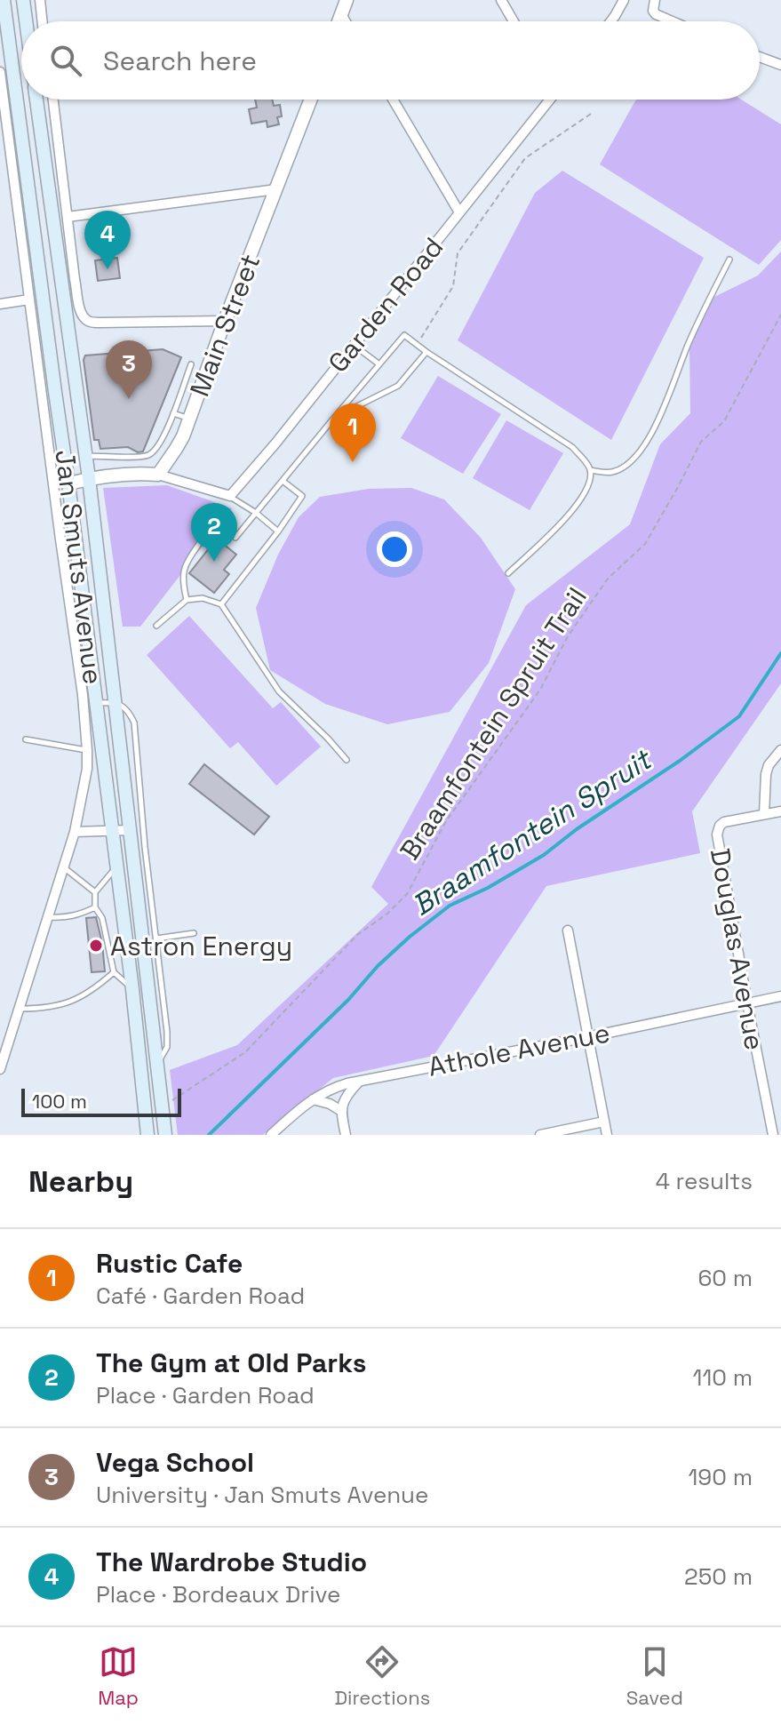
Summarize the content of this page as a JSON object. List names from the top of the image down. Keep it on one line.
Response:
{"streets":{"main road":["Jan Smuts Avenue"],"street":["Garden Road","Main Street","Douglas Avenue","Athole Avenue"],"path":["Braamfontein Spruit Trail"]},"crossings":[["Jan Smuts Avenue","Braamfontein Spruit Trail"],["Douglas Avenue","Athole Avenue"]],"water":["Braamfontein Spruit"],"places":["Astron Energy"],"scale_bar":"100 m","page":{"search":"Search here","pins":["4","3","1","2"],"scale":"100 m","heading":["Nearby","4 results"],"list":[{"mark":"1","name":"Rustic Cafe","note":"Café · Garden Road","value":"60 m"},{"mark":"2","name":"The Gym at Old Parks","note":"Place · Garden Road","value":"110 m"},{"mark":"3","name":"Vega School","note":"University · Jan Smuts Avenue","value":"190 m"},{"mark":"4","name":"The Wardrobe Studio","note":"Place · Bordeaux Drive","value":"250 m"}],"nav":["Map","Directions","Saved"]}}
